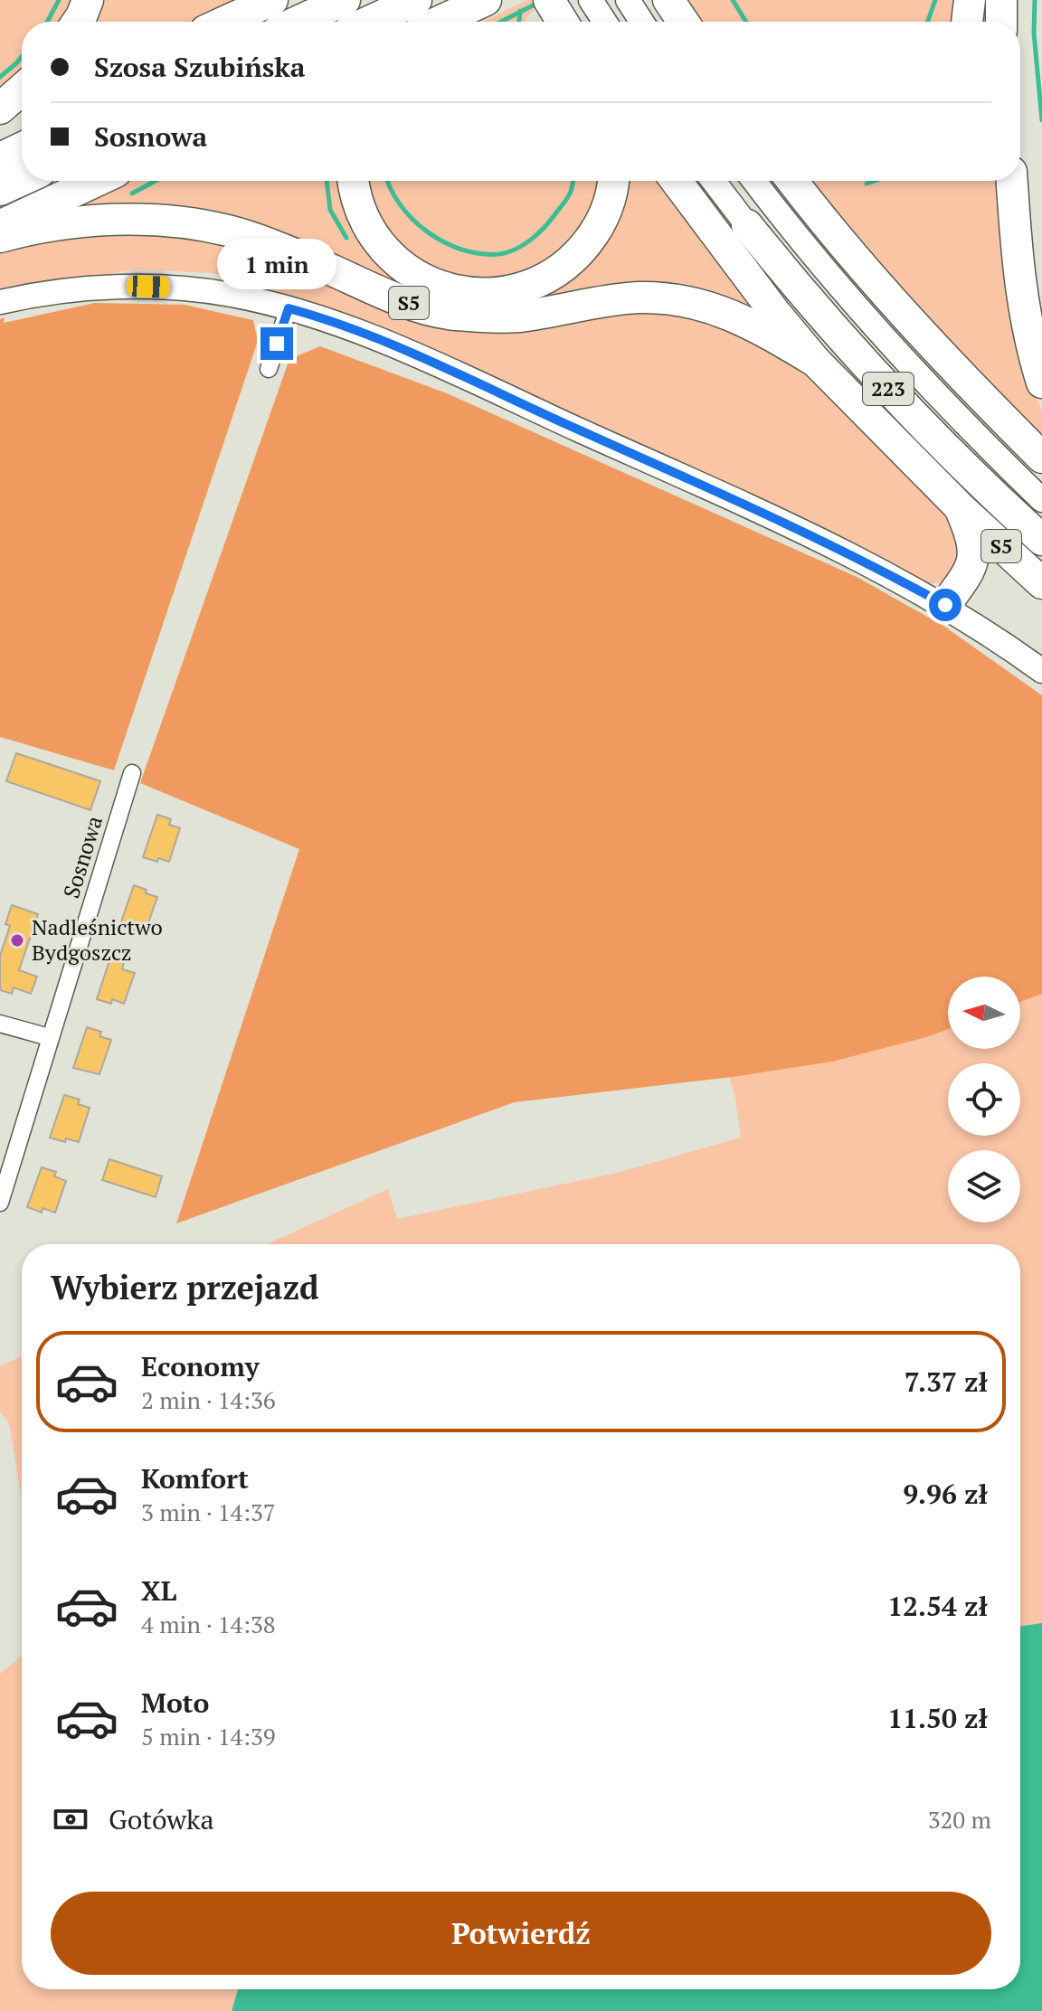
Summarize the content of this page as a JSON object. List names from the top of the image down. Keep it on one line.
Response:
{"streets":{"highway":["S5","223"],"street":["Sosnowa"]},"places":["Nadleśnictwo Bydgoszcz"],"north":"left","page":{"banner":["Szosa Szubińska","Sosnowa"],"bubble":"1 min","heading":"Wybierz przejazd","list":[{"name":"Economy","note":"2 min · 14:36","value":"7.37 zł"},{"name":"Komfort","note":"3 min · 14:37","value":"9.96 zł"},{"name":"XL","note":"4 min · 14:38","value":"12.54 zł"},{"name":"Moto","note":"5 min · 14:39","value":"11.50 zł"}],"pay":["Gotówka","320 m"],"buttons":"Potwierdź"}}
